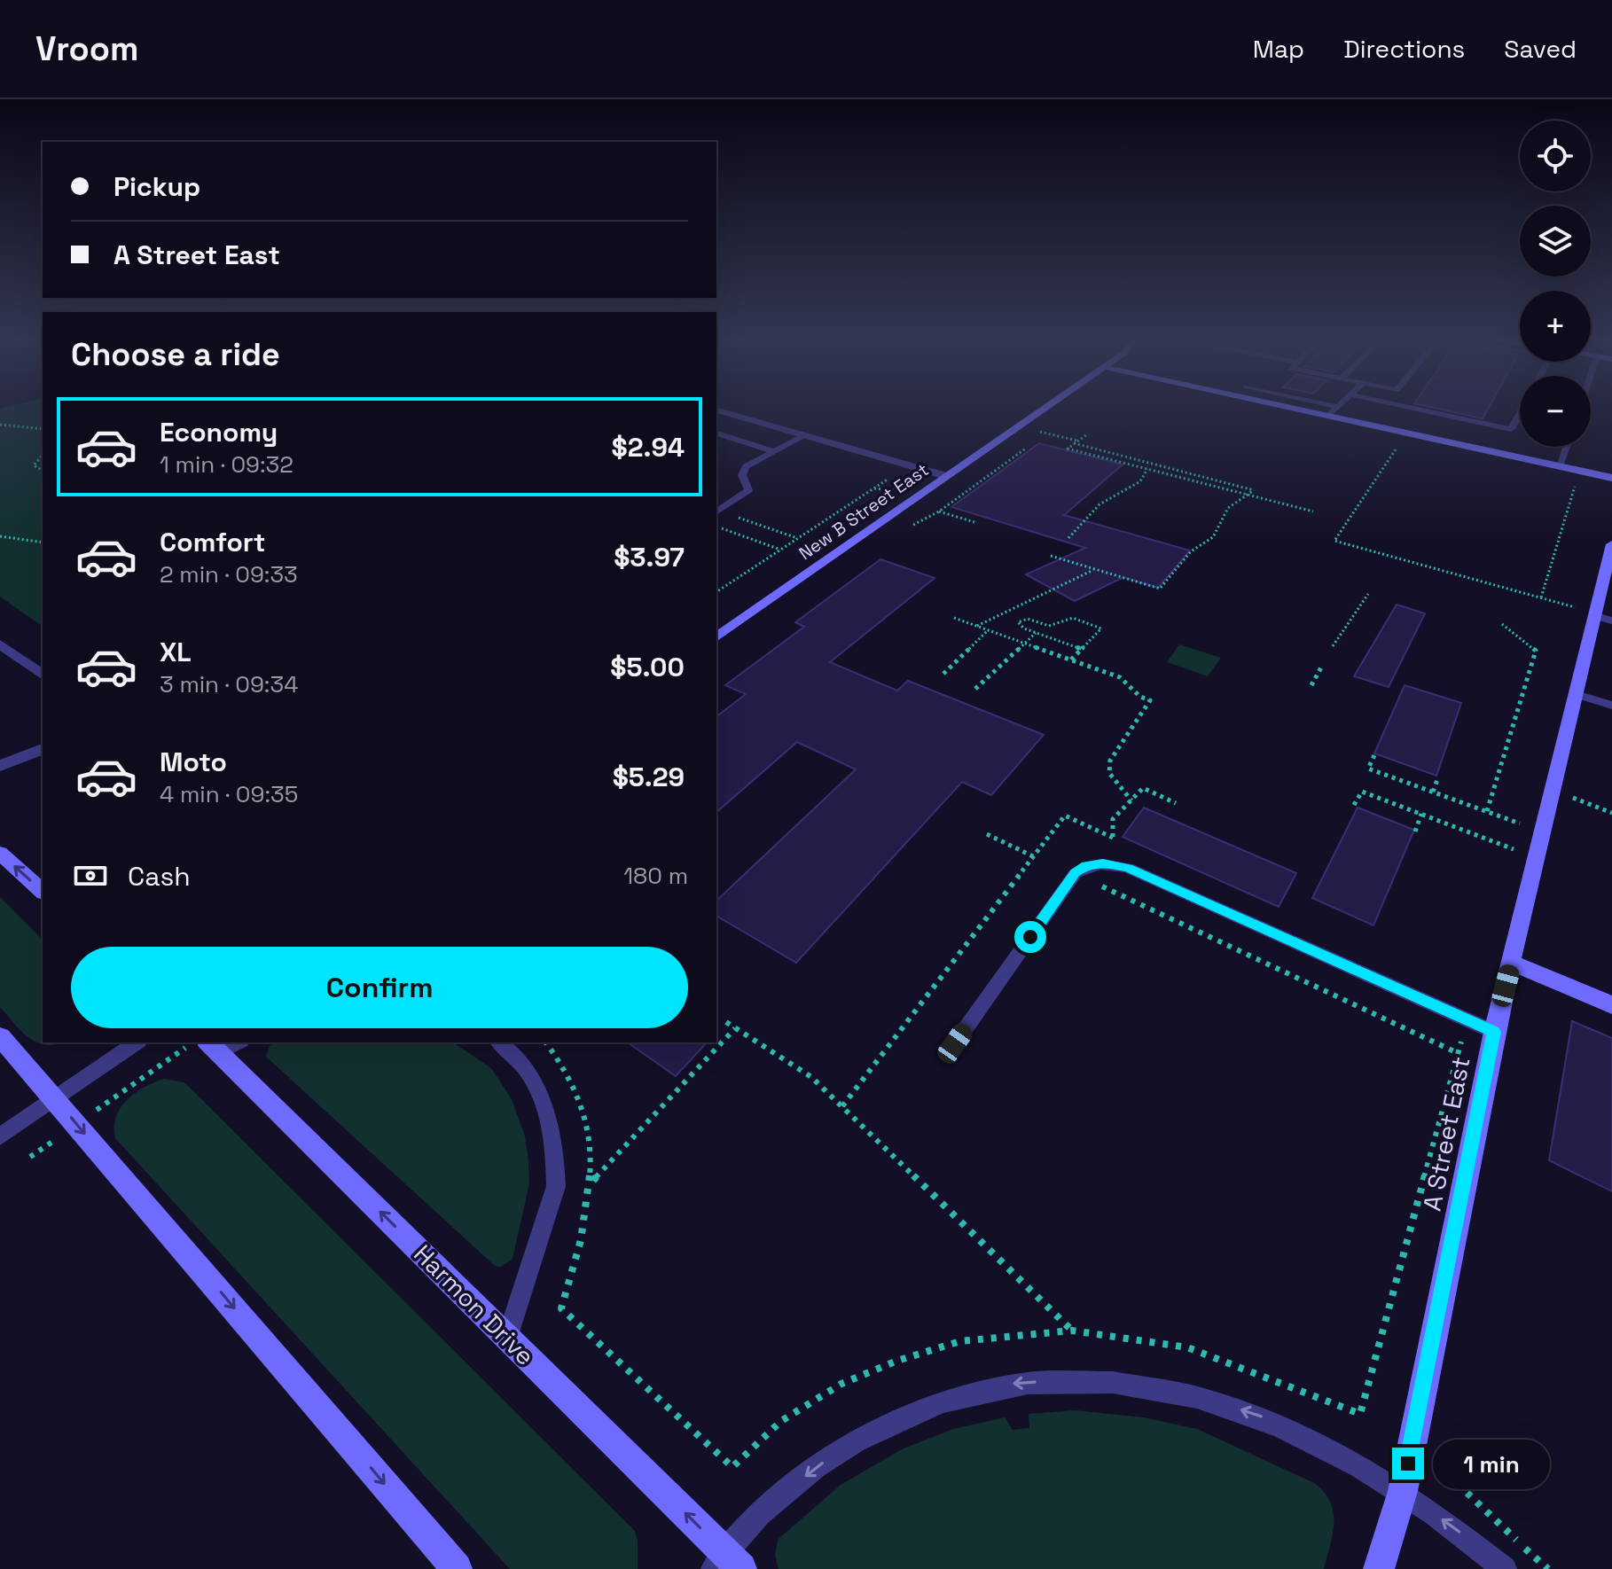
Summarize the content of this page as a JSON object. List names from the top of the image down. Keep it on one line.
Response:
{"streets":{"street":["New B Street East","A Street East","Harmon Drive"]},"one_way":["Harmon Drive"],"page":{"header":"Vroom","nav":["Map","Directions","Saved"],"map_buttons":["+","−"],"banner":["Pickup","A Street East"],"heading":"Choose a ride","list":[{"name":"Economy","note":"1 min · 09:32","value":"$2.94"},{"name":"Comfort","note":"2 min · 09:33","value":"$3.97"},{"name":"XL","note":"3 min · 09:34","value":"$5.00"},{"name":"Moto","note":"4 min · 09:35","value":"$5.29"}],"pay":["Cash","180 m"],"buttons":"Confirm","bubble":"1 min"}}
